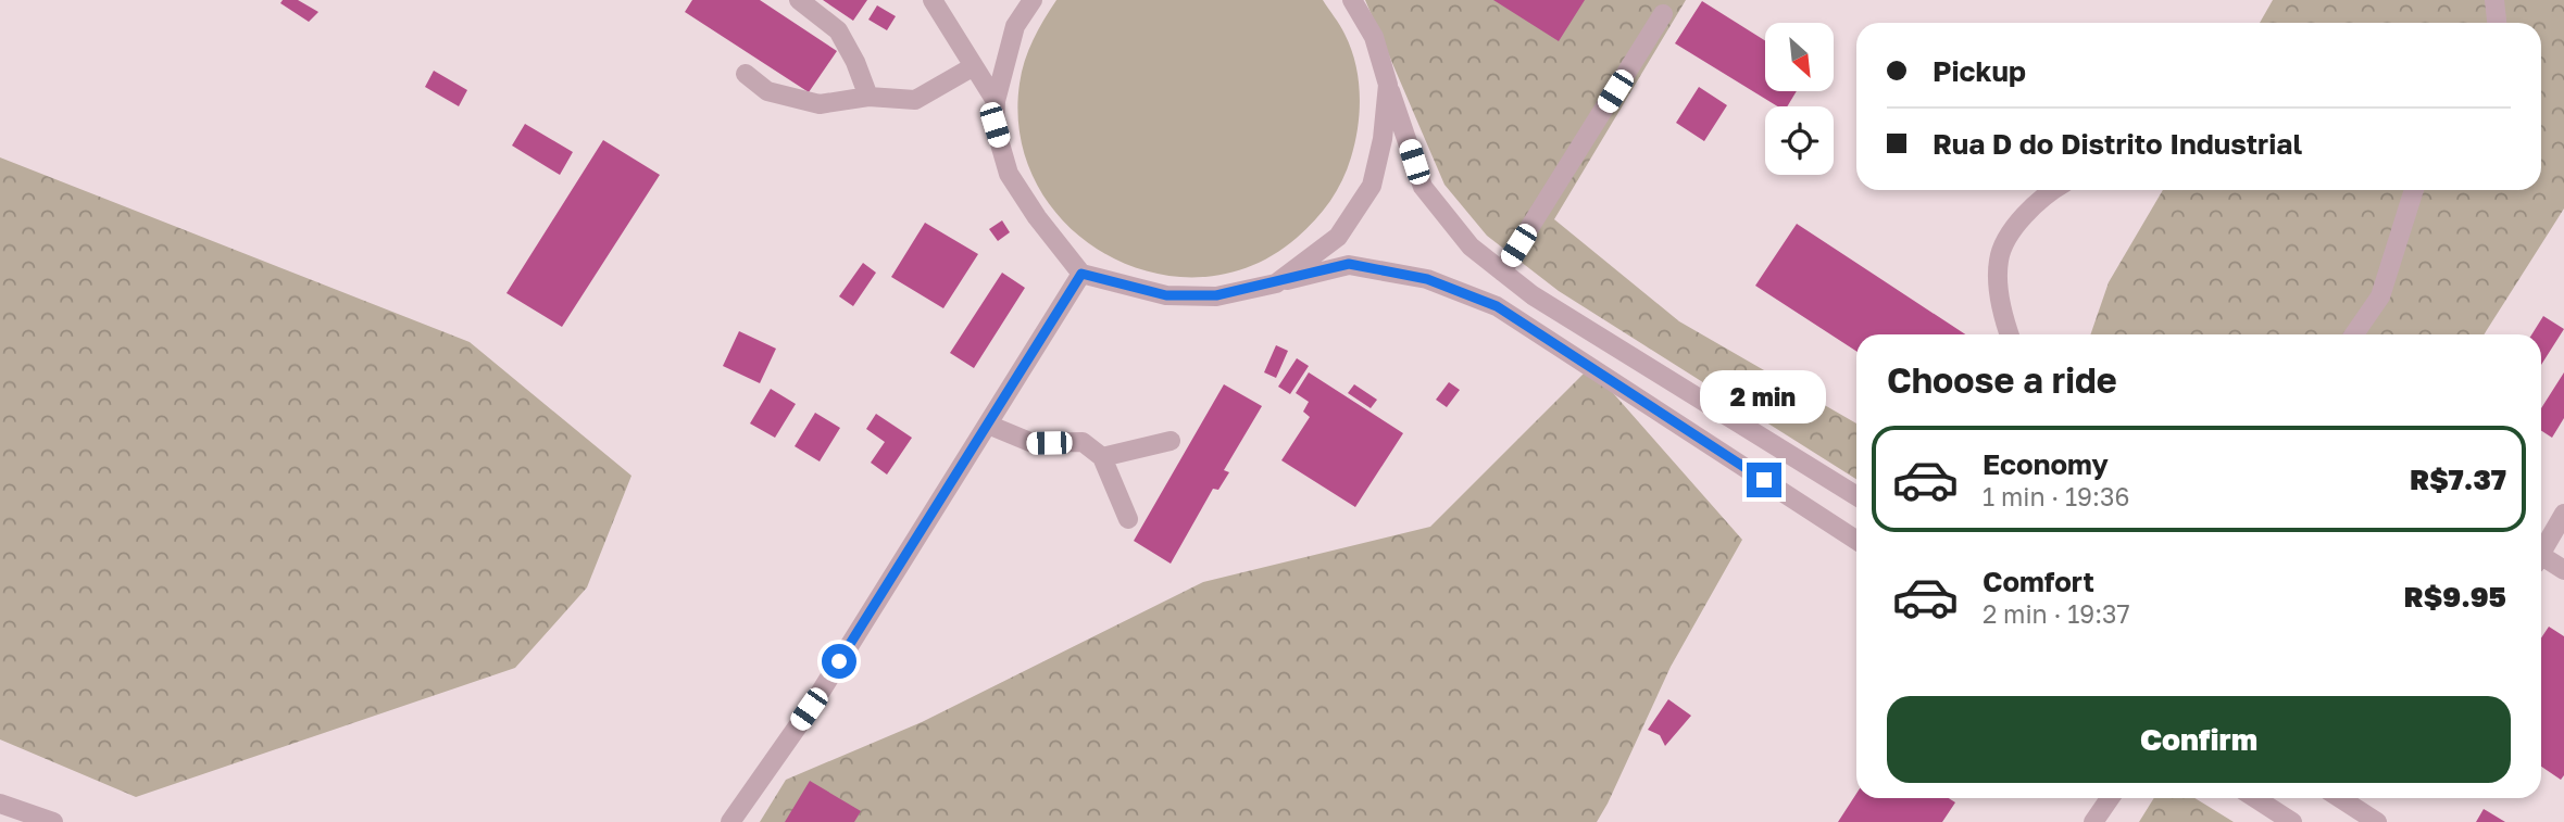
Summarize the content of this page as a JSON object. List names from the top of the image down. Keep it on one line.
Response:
{"north":"bottom right","page":{"banner":["Pickup","Rua D do Distrito Industrial"],"heading":"Choose a ride","bubble":"2 min","list":[{"name":"Economy","note":"1 min · 19:36","value":"R$7.37"},{"name":"Comfort","note":"2 min · 19:37","value":"R$9.95"}],"buttons":"Confirm"}}
